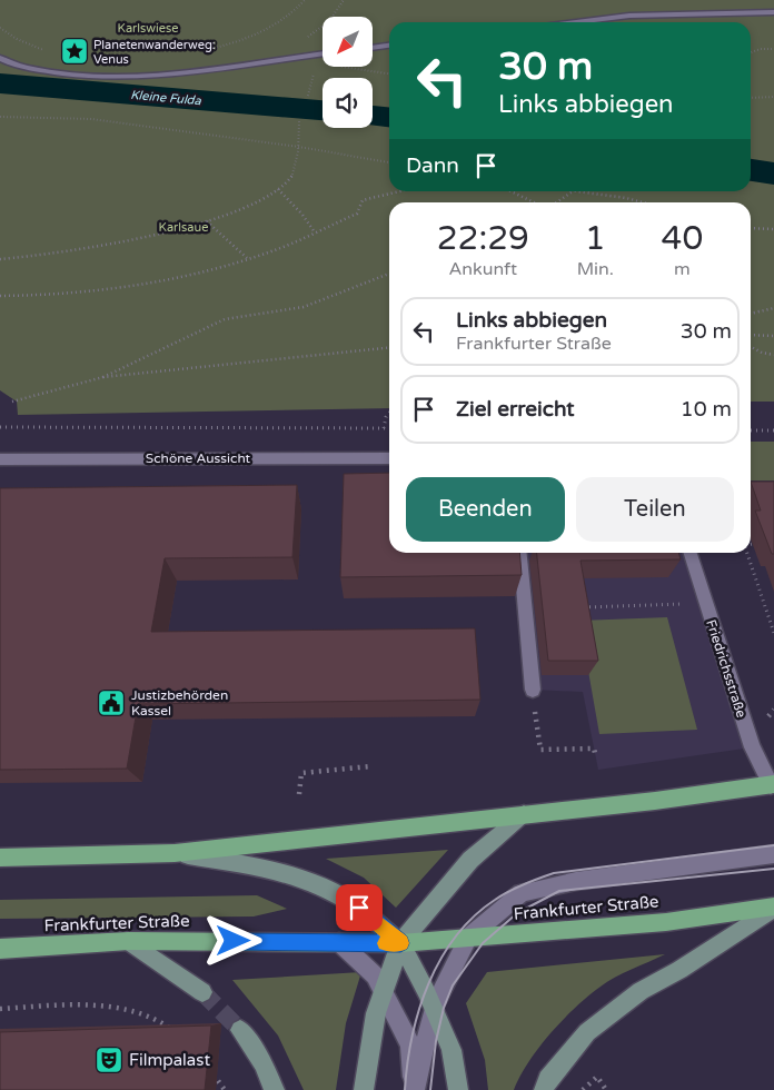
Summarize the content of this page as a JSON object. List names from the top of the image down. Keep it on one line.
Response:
{"streets":{"main road":["Frankfurter Straße"],"street":["Schöne Aussicht","Friedrichsstraße"]},"water":["Kleine Fulda"],"parks":["Karlswiese","Karlsaue"],"places":{"place":["Planetenwanderweg: Venus"],"public building":["Justizbehörden Kassel"],"theatre":["Filmpalast"]},"north":"bottom left","page":{"turn":["30 m","Links abbiegen"],"then":"Dann","eta":["22:29","Ankunft","1","Min.","40","m"],"list":[{"name":"Links abbiegen","note":"Frankfurter Straße","value":"30 m"},{"name":"Ziel erreicht","value":"10 m"}],"buttons":["Beenden","Teilen"]}}
